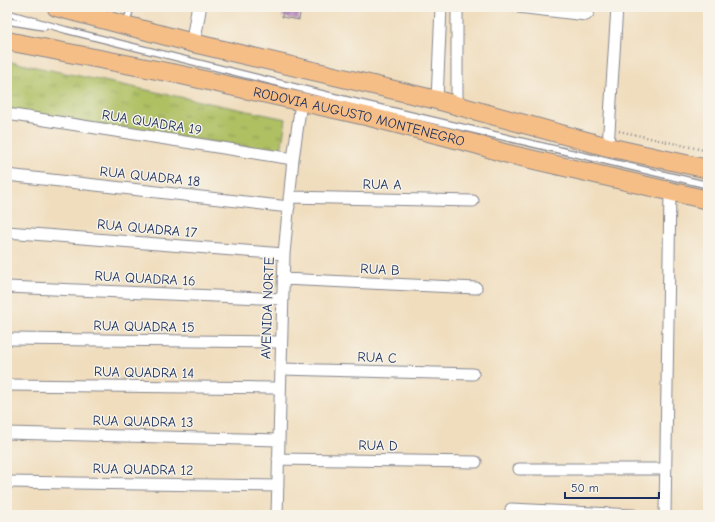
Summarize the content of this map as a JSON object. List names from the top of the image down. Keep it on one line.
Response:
{"streets":{"main road":["RODOVIA AUGUSTO MONTENEGRO"],"street":["RUA QUADRA 19","RUA QUADRA 18","RUA A","RUA QUADRA 17","RUA B","RUA QUADRA 16","AVENIDA NORTE","RUA QUADRA 15","RUA C","RUA QUADRA 14","RUA QUADRA 13","RUA D","RUA QUADRA 12"]},"crossings":[["RODOVIA AUGUSTO MONTENEGRO","AVENIDA NORTE"],["RUA QUADRA 19","AVENIDA NORTE"],["RUA QUADRA 18","RUA A"],["RUA QUADRA 18","AVENIDA NORTE"],["RUA A","AVENIDA NORTE"],["RUA QUADRA 17","AVENIDA NORTE"],["RUA B","AVENIDA NORTE"],["RUA QUADRA 16","AVENIDA NORTE"],["AVENIDA NORTE","RUA QUADRA 15"],["AVENIDA NORTE","RUA C"],["AVENIDA NORTE","RUA QUADRA 14"],["AVENIDA NORTE","RUA QUADRA 13"],["AVENIDA NORTE","RUA D"],["AVENIDA NORTE","RUA QUADRA 12"]],"scale_bar":"50 m"}
